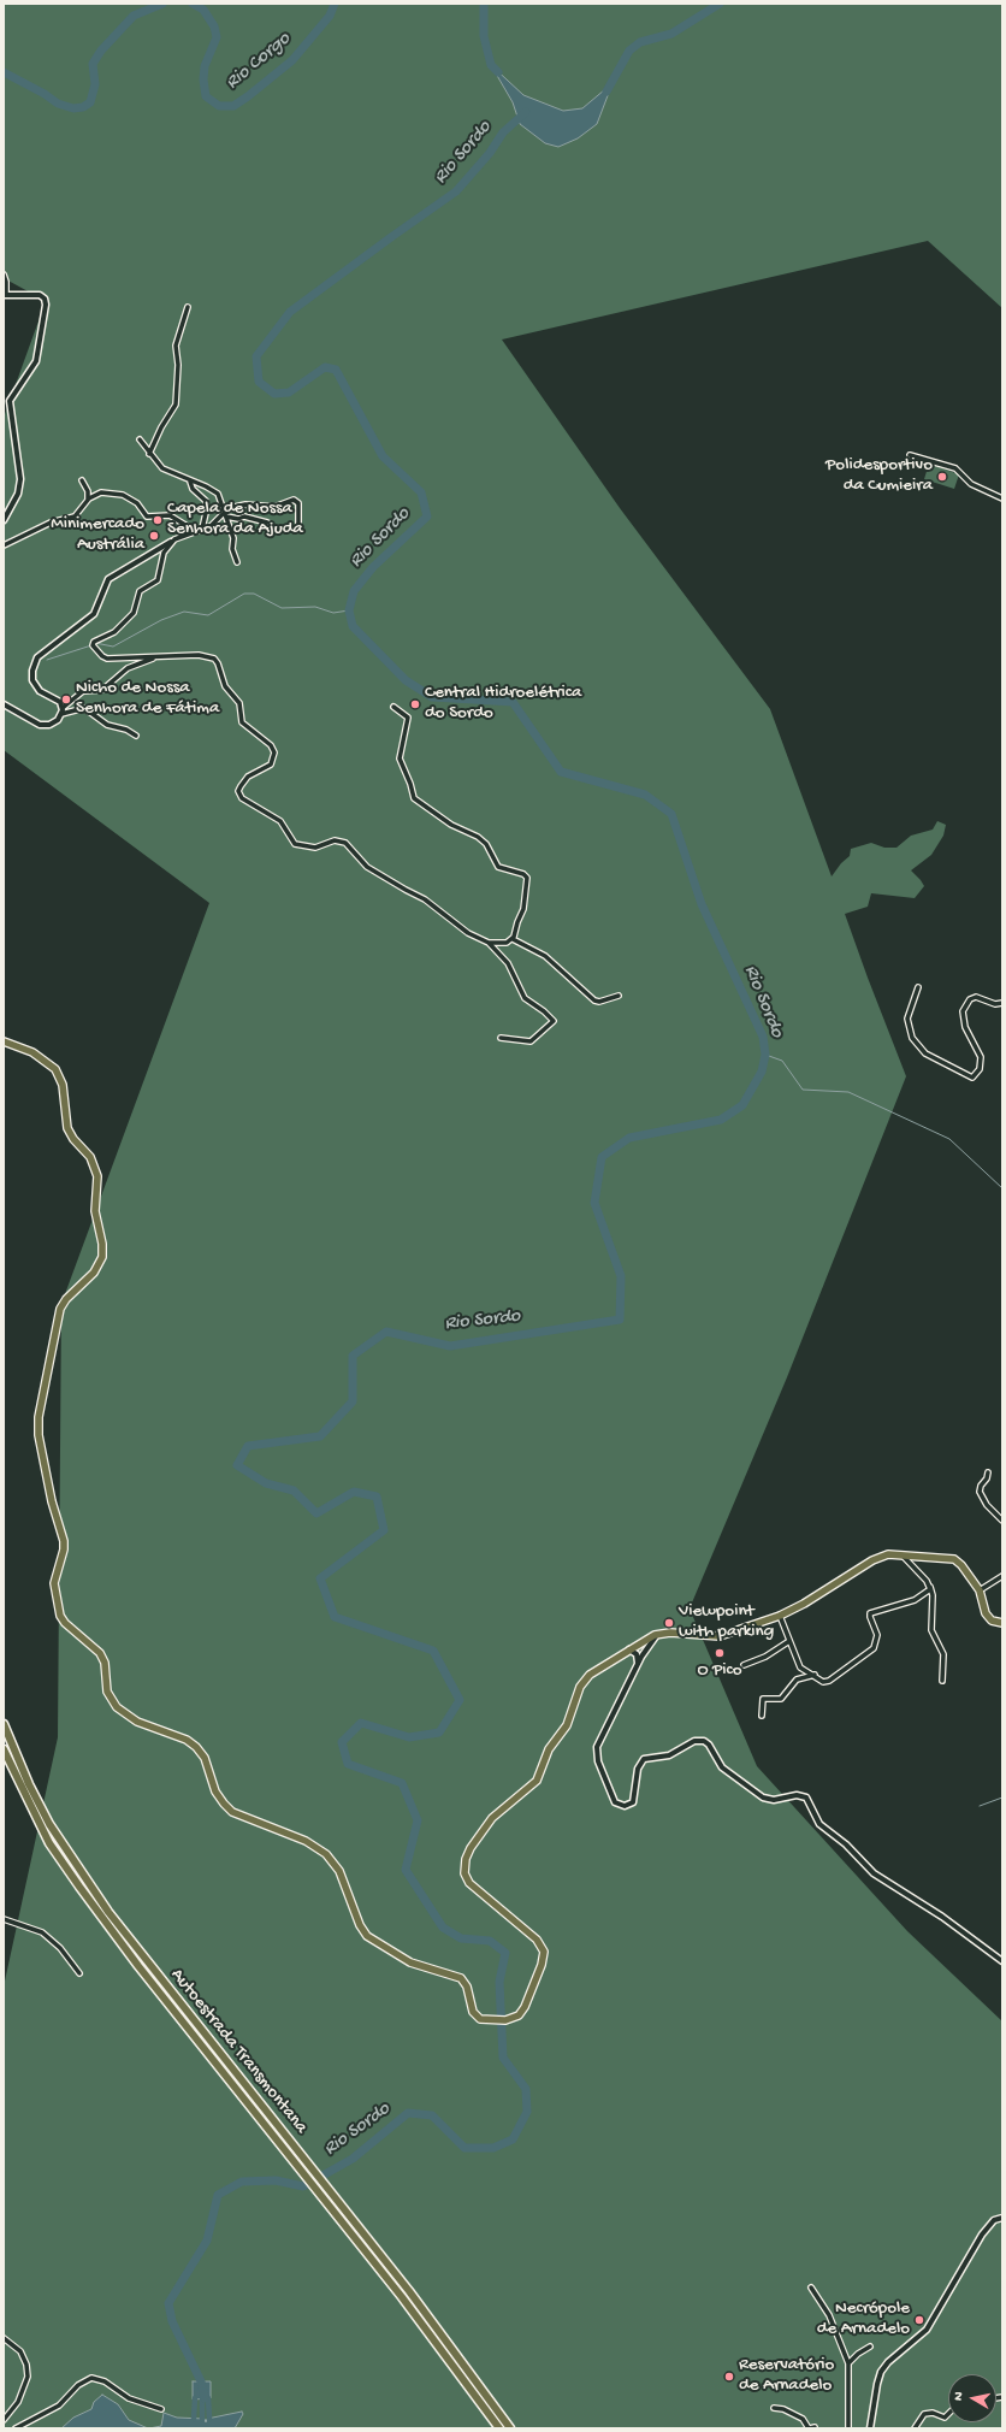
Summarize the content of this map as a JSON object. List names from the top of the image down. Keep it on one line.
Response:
{"streets":{"highway":["Autoestrada Transmontana"]},"water":["Rio Corgo","Rio Sordo"],"places":["Polidesportivo da Cumieira","Capela de Nossa Senhora da Ajuda","Minimercado Austrália","Nicho de Nossa Senhora de Fátima","Central Hidroelétrica do Sordo","Viewpoint with parking","O Pico","Necrópole de Arnadelo","Reservatório de Arnadelo"],"north":"left"}
